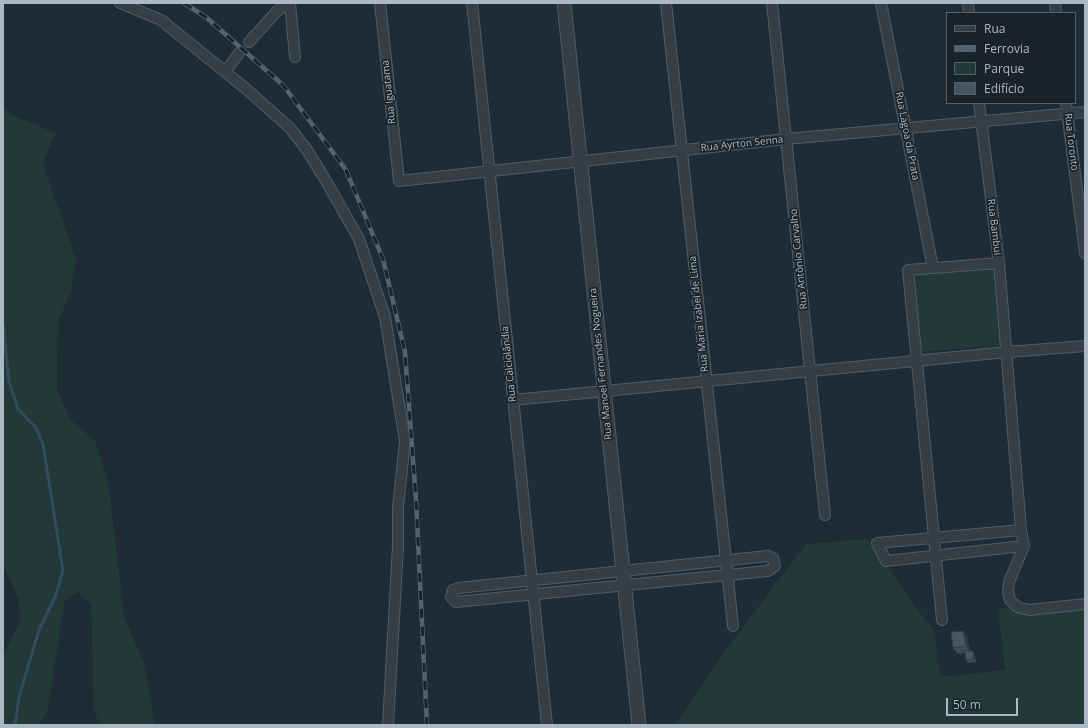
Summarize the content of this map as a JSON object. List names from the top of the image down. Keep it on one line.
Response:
{"streets":{"street":["Rua Iguatama","Rua Lagoa da Prata","Rua Toronto","Rua Ayrton Senna","Rua Bambui","Rua Antônio Carvalho","Rua Maria Izabel de Lima","Rua Calciolândia","Rua Manoel Fernandes Nogueira"]},"crossings":[["Rua Iguatama","Rua Ayrton Senna"],["Rua Lagoa da Prata","Rua Ayrton Senna"],["Rua Toronto","Rua Ayrton Senna"],["Rua Ayrton Senna","Rua Bambui"],["Rua Ayrton Senna","Rua Antônio Carvalho"],["Rua Ayrton Senna","Rua Maria Izabel de Lima"],["Rua Ayrton Senna","Rua Calciolândia"],["Rua Ayrton Senna","Rua Manoel Fernandes Nogueira"]],"legend":["Rua","Ferrovia","Parque","Edifício"],"scale_bar":"50 m"}
